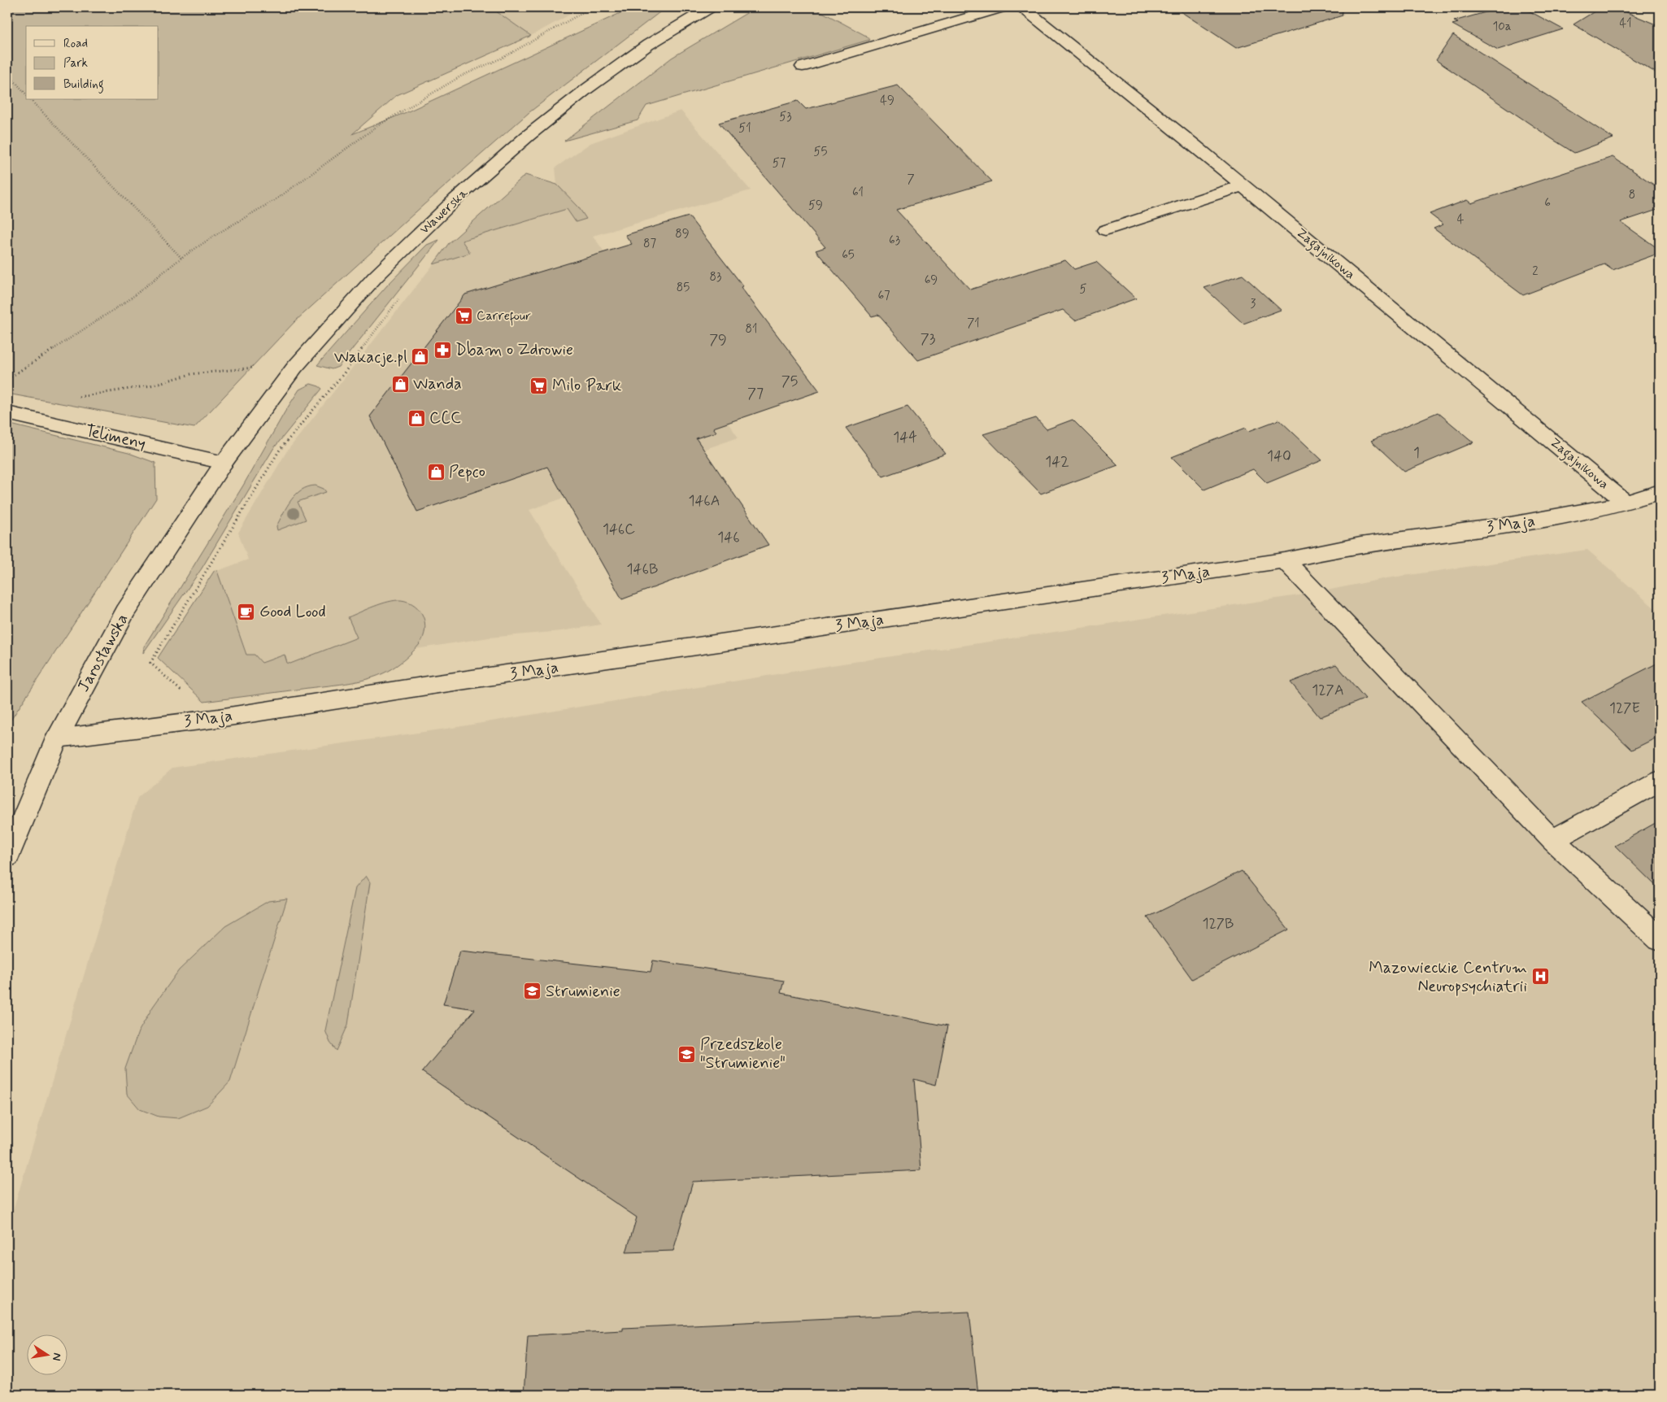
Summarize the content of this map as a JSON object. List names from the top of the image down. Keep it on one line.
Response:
{"streets":{"street":["Wawerska","Zagajnikowa","Telimeny","3 Maja","Jarosławska"]},"crossings":[["Wawerska","Telimeny"],["Wawerska","Jarosławska"],["Zagajnikowa","3 Maja"],["Telimeny","Jarosławska"],["3 Maja","Jarosławska"]],"places":{"supermarket":["Carrefour","Milo Park"],"pharmacy":["Dbam o Zdrowie"],"shop":["Wakacje.pl","Wanda","CCC","Pepco"],"cafe":["Good Lood"],"hospital":["Mazowieckie Centrum Neuropsychiatrii"],"school or university":["Strumienie","Przedszkole \"Strumienie\""]},"house_numbers":["41","10a","49","53","51","55","57","7","61","8","6","59","4","89","63","87","65","2","83","69","85","5","67","3","71","81","73","79","75","77","144","1","140","142","146A","146C","146","146B","127A","127E","127B"],"legend":["Road","Park","Building"],"north":"right"}
